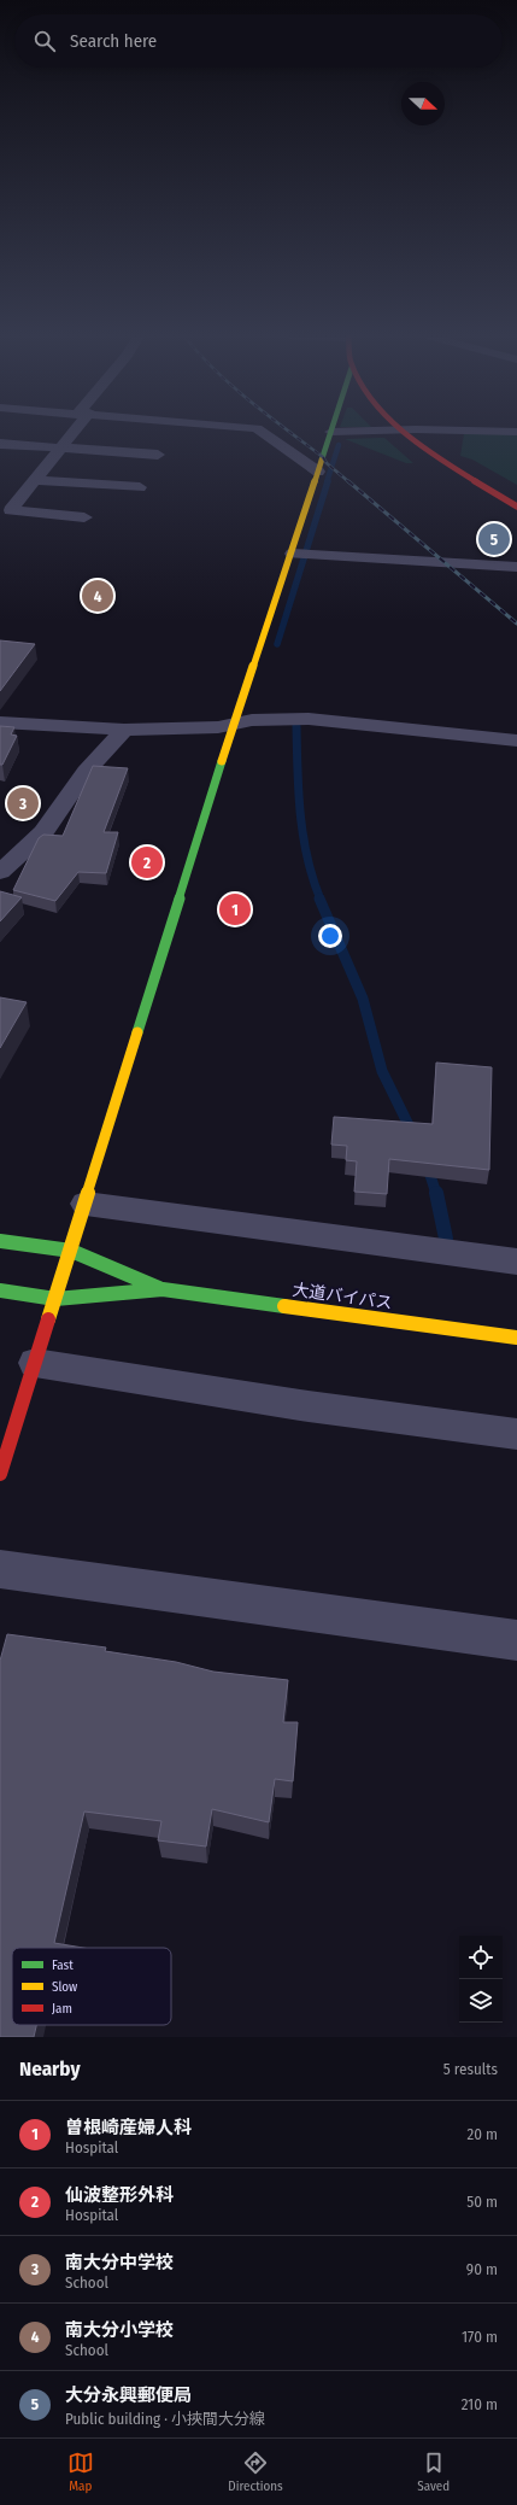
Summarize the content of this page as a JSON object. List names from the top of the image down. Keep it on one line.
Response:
{"streets":{"main road":["大道バイパス"]},"legend":["Fast","Slow","Jam"],"north":"right","page":{"search":"Search here","pins":["5","4","3","2","1"],"heading":["Nearby","5 results"],"list":[{"mark":"1","name":"曽根崎産婦人科","note":"Hospital","value":"20 m"},{"mark":"2","name":"仙波整形外科","note":"Hospital","value":"50 m"},{"mark":"3","name":"南大分中学校","note":"School","value":"90 m"},{"mark":"4","name":"南大分小学校","note":"School","value":"170 m"},{"mark":"5","name":"大分永興郵便局","note":"Public building · 小挾間大分線","value":"210 m"}],"nav":["Map","Directions","Saved"]}}
